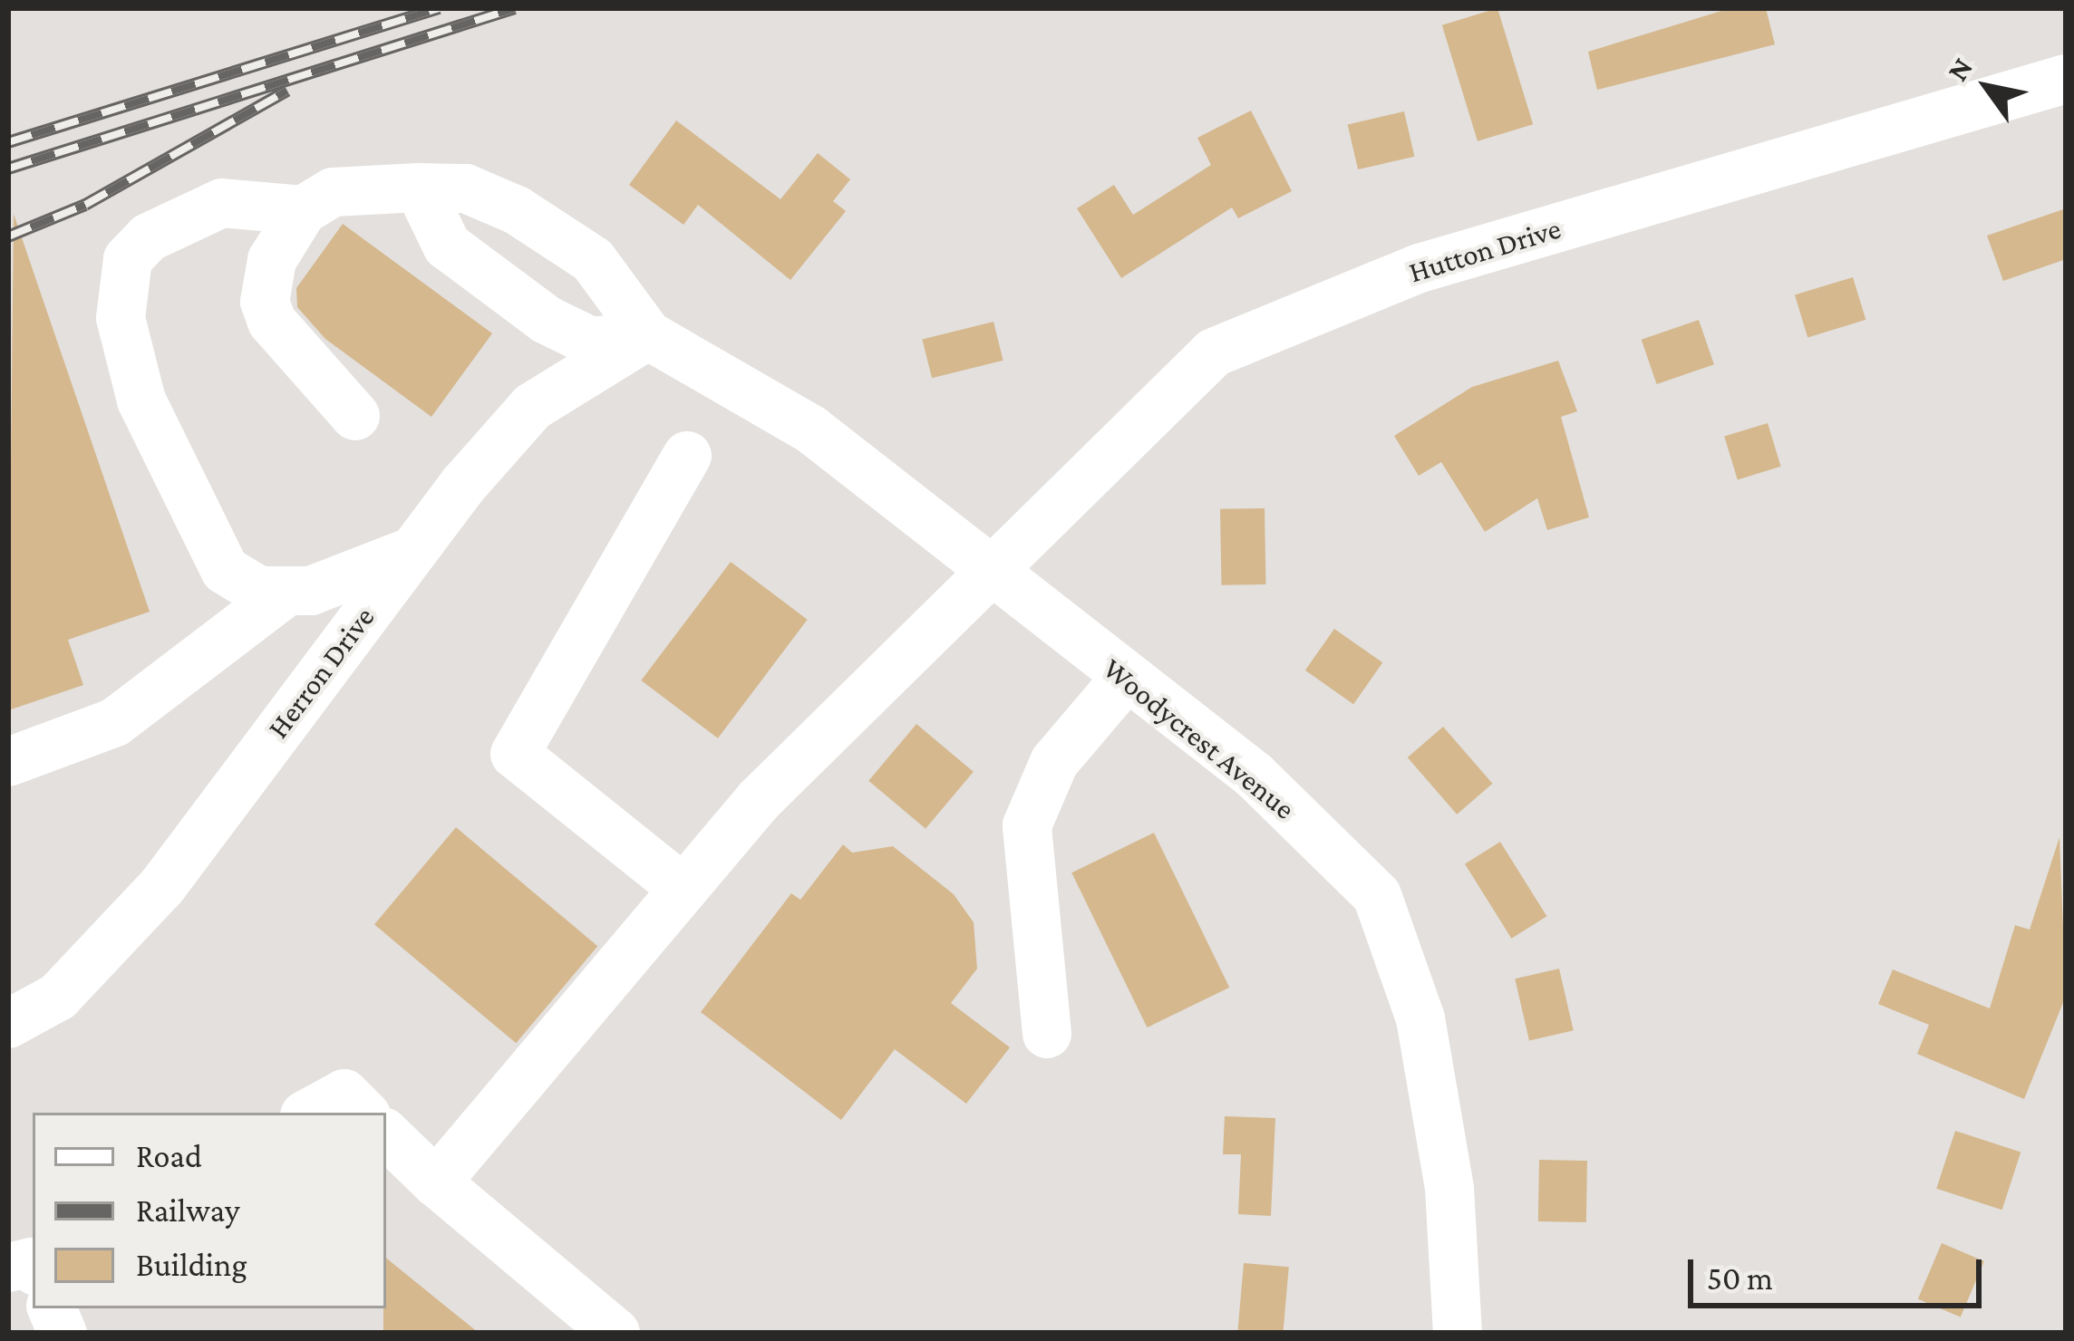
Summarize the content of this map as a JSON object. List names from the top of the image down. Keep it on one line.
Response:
{"streets":{"street":["Hutton Drive","Herron Drive","Woodycrest Avenue"]},"crossings":[["Hutton Drive","Woodycrest Avenue"],["Herron Drive","Woodycrest Avenue"]],"legend":["Road","Railway","Building"],"scale_bar":"50 m","north":"top left"}
